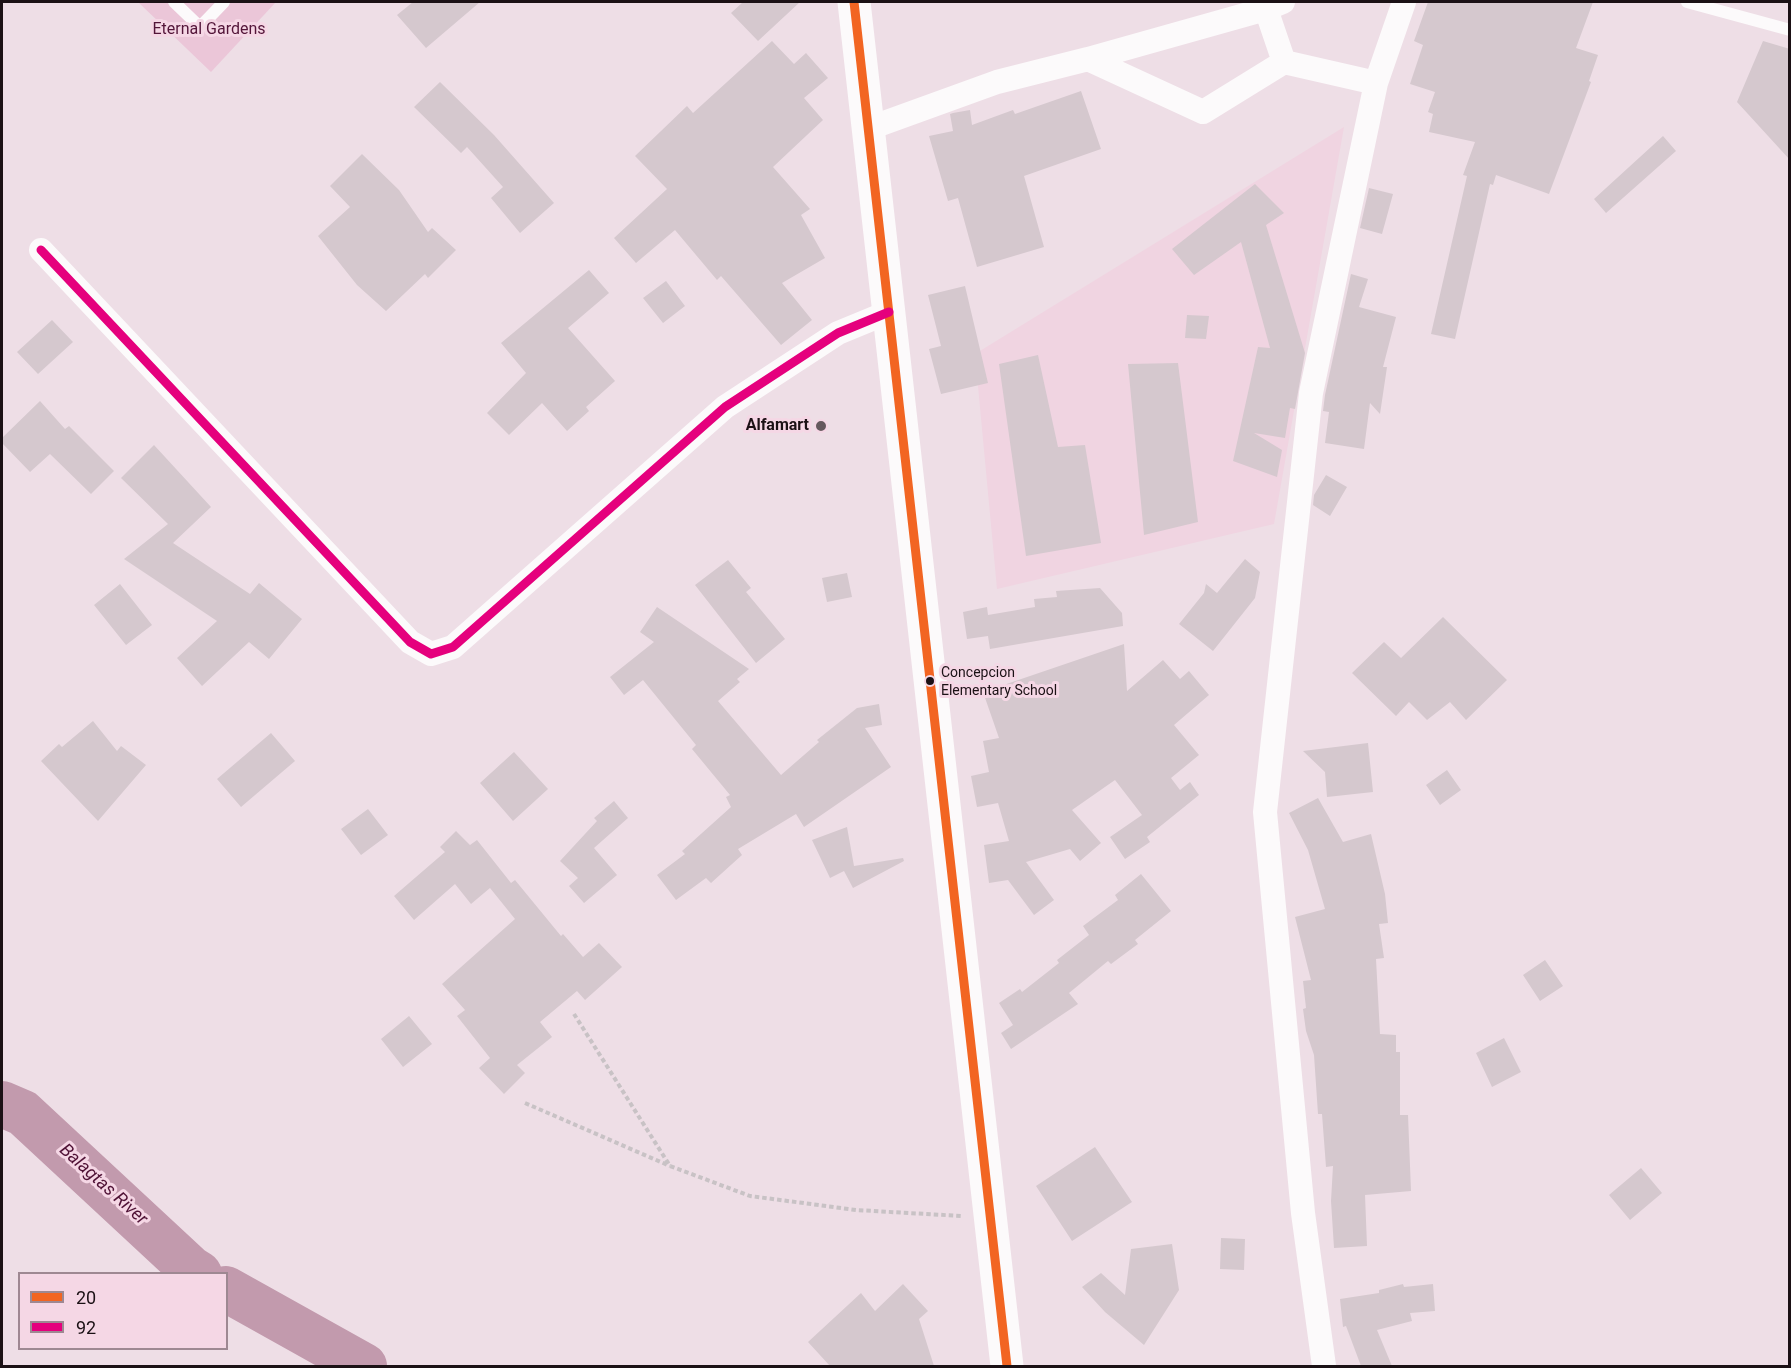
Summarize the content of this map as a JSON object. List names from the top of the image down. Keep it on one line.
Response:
{"water":["Balagtas River"],"parks":["Eternal Gardens"],"places":["Alfamart","Concepcion Elementary School"],"lines":["transit line 20","transit line 92"],"legend":["20","92"]}
